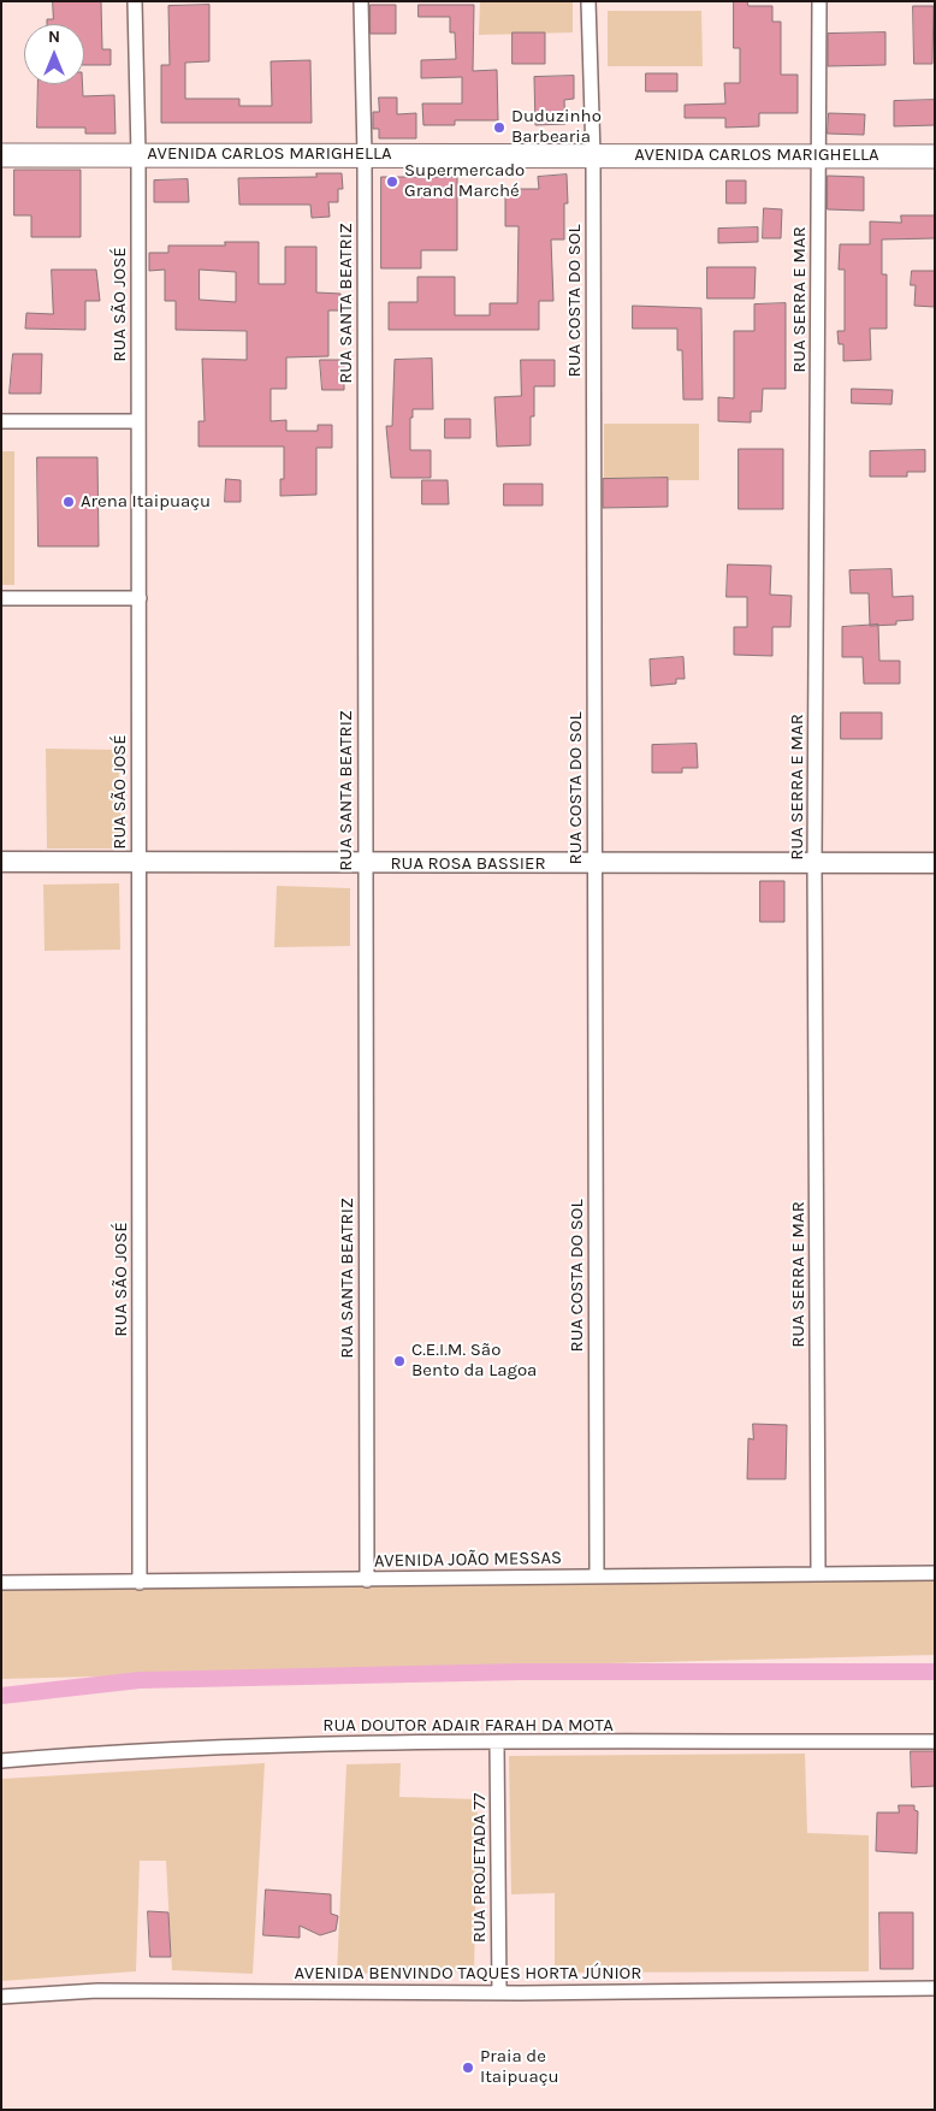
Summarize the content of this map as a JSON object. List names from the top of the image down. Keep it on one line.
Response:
{"streets":{"main road":["AVENIDA CARLOS MARIGHELLA"],"street":["RUA SERRA E MAR","RUA COSTA DO SOL","RUA SANTA BEATRIZ","RUA SÃO JOSÉ","RUA ROSA BASSIER","AVENIDA JOÃO MESSAS","RUA DOUTOR ADAIR FARAH DA MOTA","RUA PROJETADA 77","AVENIDA BENVINDO TAQUES HORTA JÚNIOR"]},"crossings":[["AVENIDA CARLOS MARIGHELLA","RUA SERRA E MAR"],["AVENIDA CARLOS MARIGHELLA","RUA COSTA DO SOL"],["AVENIDA CARLOS MARIGHELLA","RUA SANTA BEATRIZ"],["AVENIDA CARLOS MARIGHELLA","RUA SÃO JOSÉ"],["RUA SERRA E MAR","RUA ROSA BASSIER"],["RUA SERRA E MAR","AVENIDA JOÃO MESSAS"],["RUA COSTA DO SOL","RUA ROSA BASSIER"],["RUA COSTA DO SOL","AVENIDA JOÃO MESSAS"],["RUA SANTA BEATRIZ","RUA ROSA BASSIER"],["RUA SANTA BEATRIZ","AVENIDA JOÃO MESSAS"],["RUA SÃO JOSÉ","RUA ROSA BASSIER"],["RUA SÃO JOSÉ","AVENIDA JOÃO MESSAS"],["RUA DOUTOR ADAIR FARAH DA MOTA","RUA PROJETADA 77"],["RUA PROJETADA 77","AVENIDA BENVINDO TAQUES HORTA JÚNIOR"]],"places":["Duduzinho Barbearia","Supermercado Grand Marché","Arena Itaipuaçu","C.E.I.M. São Bento da Lagoa","Praia de Itaipuaçu"],"north":"top"}
